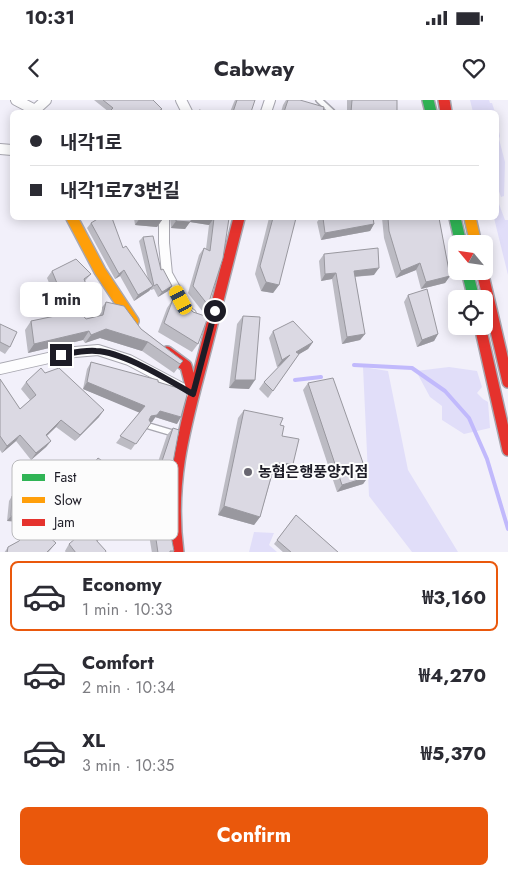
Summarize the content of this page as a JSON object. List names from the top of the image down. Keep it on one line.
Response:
{"places":["농협은행풍양지점"],"legend":["Fast","Slow","Jam"],"north":"top left","page":{"status":"10:31","header":"Cabway","banner":["내각1로","내각1로73번길"],"bubble":"1 min","list":[{"name":"Economy","note":"1 min · 10:33","value":"₩3,160"},{"name":"Comfort","note":"2 min · 10:34","value":"₩4,270"},{"name":"XL","note":"3 min · 10:35","value":"₩5,370"}],"buttons":"Confirm"}}
